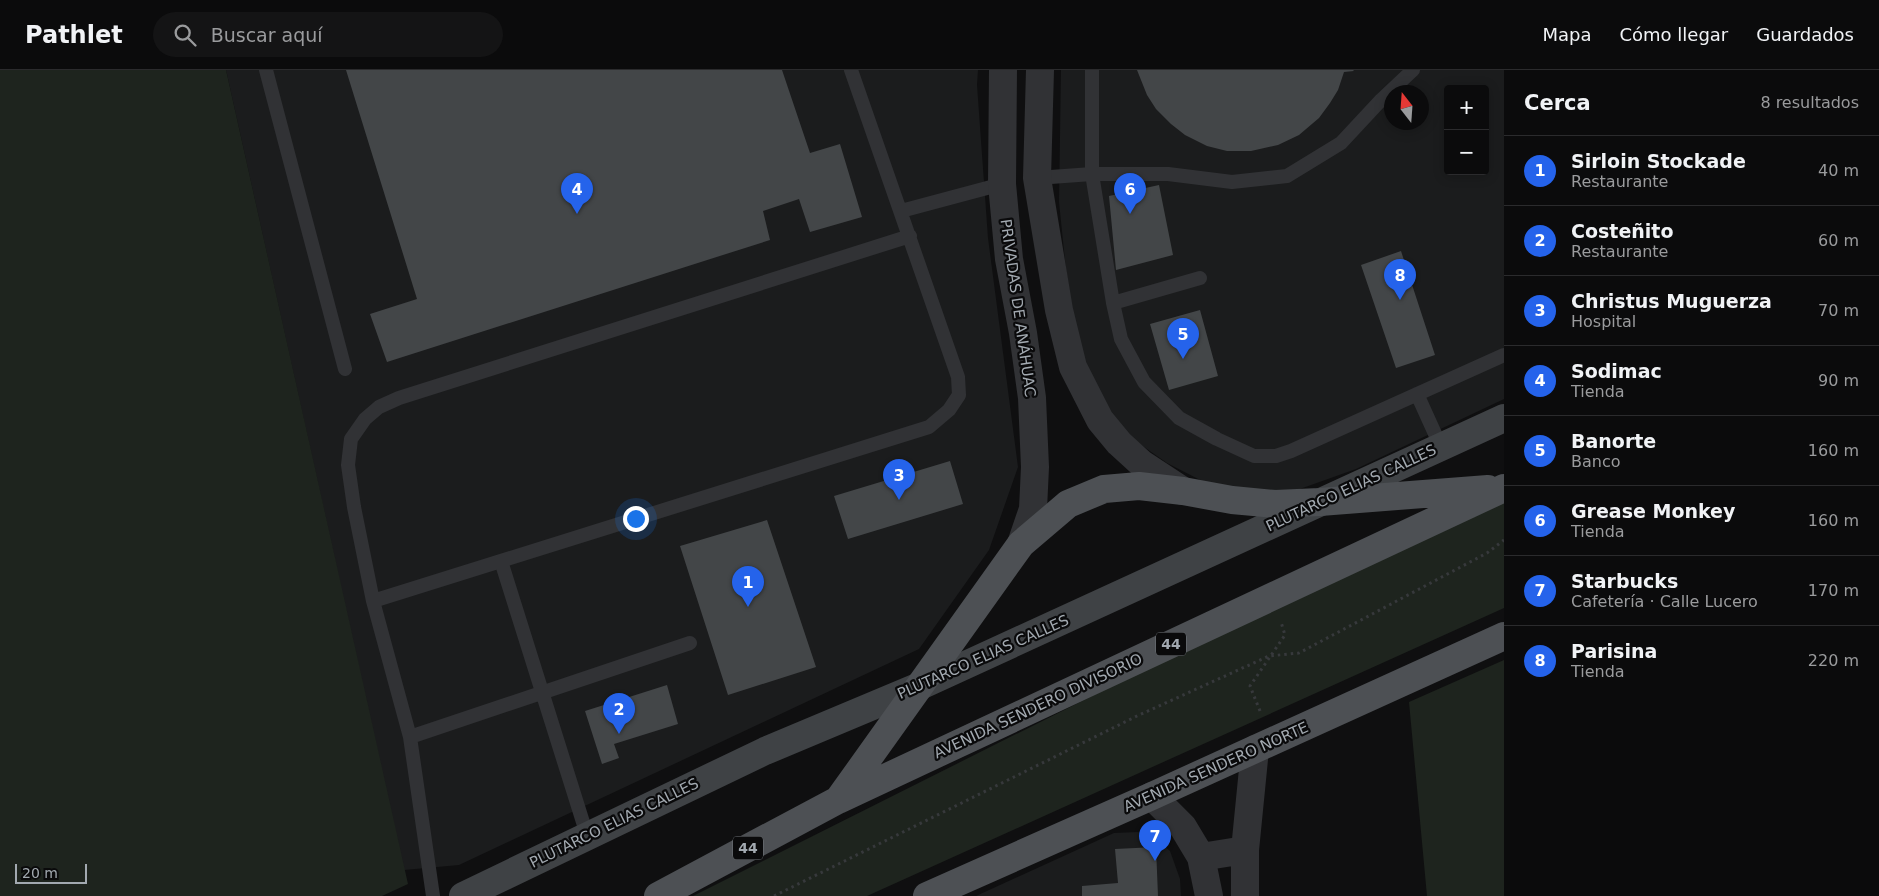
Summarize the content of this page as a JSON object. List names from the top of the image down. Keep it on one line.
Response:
{"streets":{"main road":["44","AVENIDA SENDERO DIVISORIO","AVENIDA SENDERO NORTE"],"street":["PRIVADAS DE ANÁHUAC","PLUTARCO ELIAS CALLES"]},"scale_bar":"20 m","north":"top","page":{"header":"Pathlet","search":"Buscar aquí","nav":["Mapa","Cómo llegar","Guardados"],"heading":["Cerca","8 resultados"],"map_buttons":["+","−"],"list":[{"mark":"1","name":"Sirloin Stockade","note":"Restaurante","value":"40 m"},{"mark":"2","name":"Costeñito","note":"Restaurante","value":"60 m"},{"mark":"3","name":"Christus Muguerza","note":"Hospital","value":"70 m"},{"mark":"4","name":"Sodimac","note":"Tienda","value":"90 m"},{"mark":"5","name":"Banorte","note":"Banco","value":"160 m"},{"mark":"6","name":"Grease Monkey","note":"Tienda","value":"160 m"},{"mark":"7","name":"Starbucks","note":"Cafetería · Calle Lucero","value":"170 m"},{"mark":"8","name":"Parisina","note":"Tienda","value":"220 m"}],"pins":["4","6","8","5","3","1","2","7"],"scale":"20 m"}}
